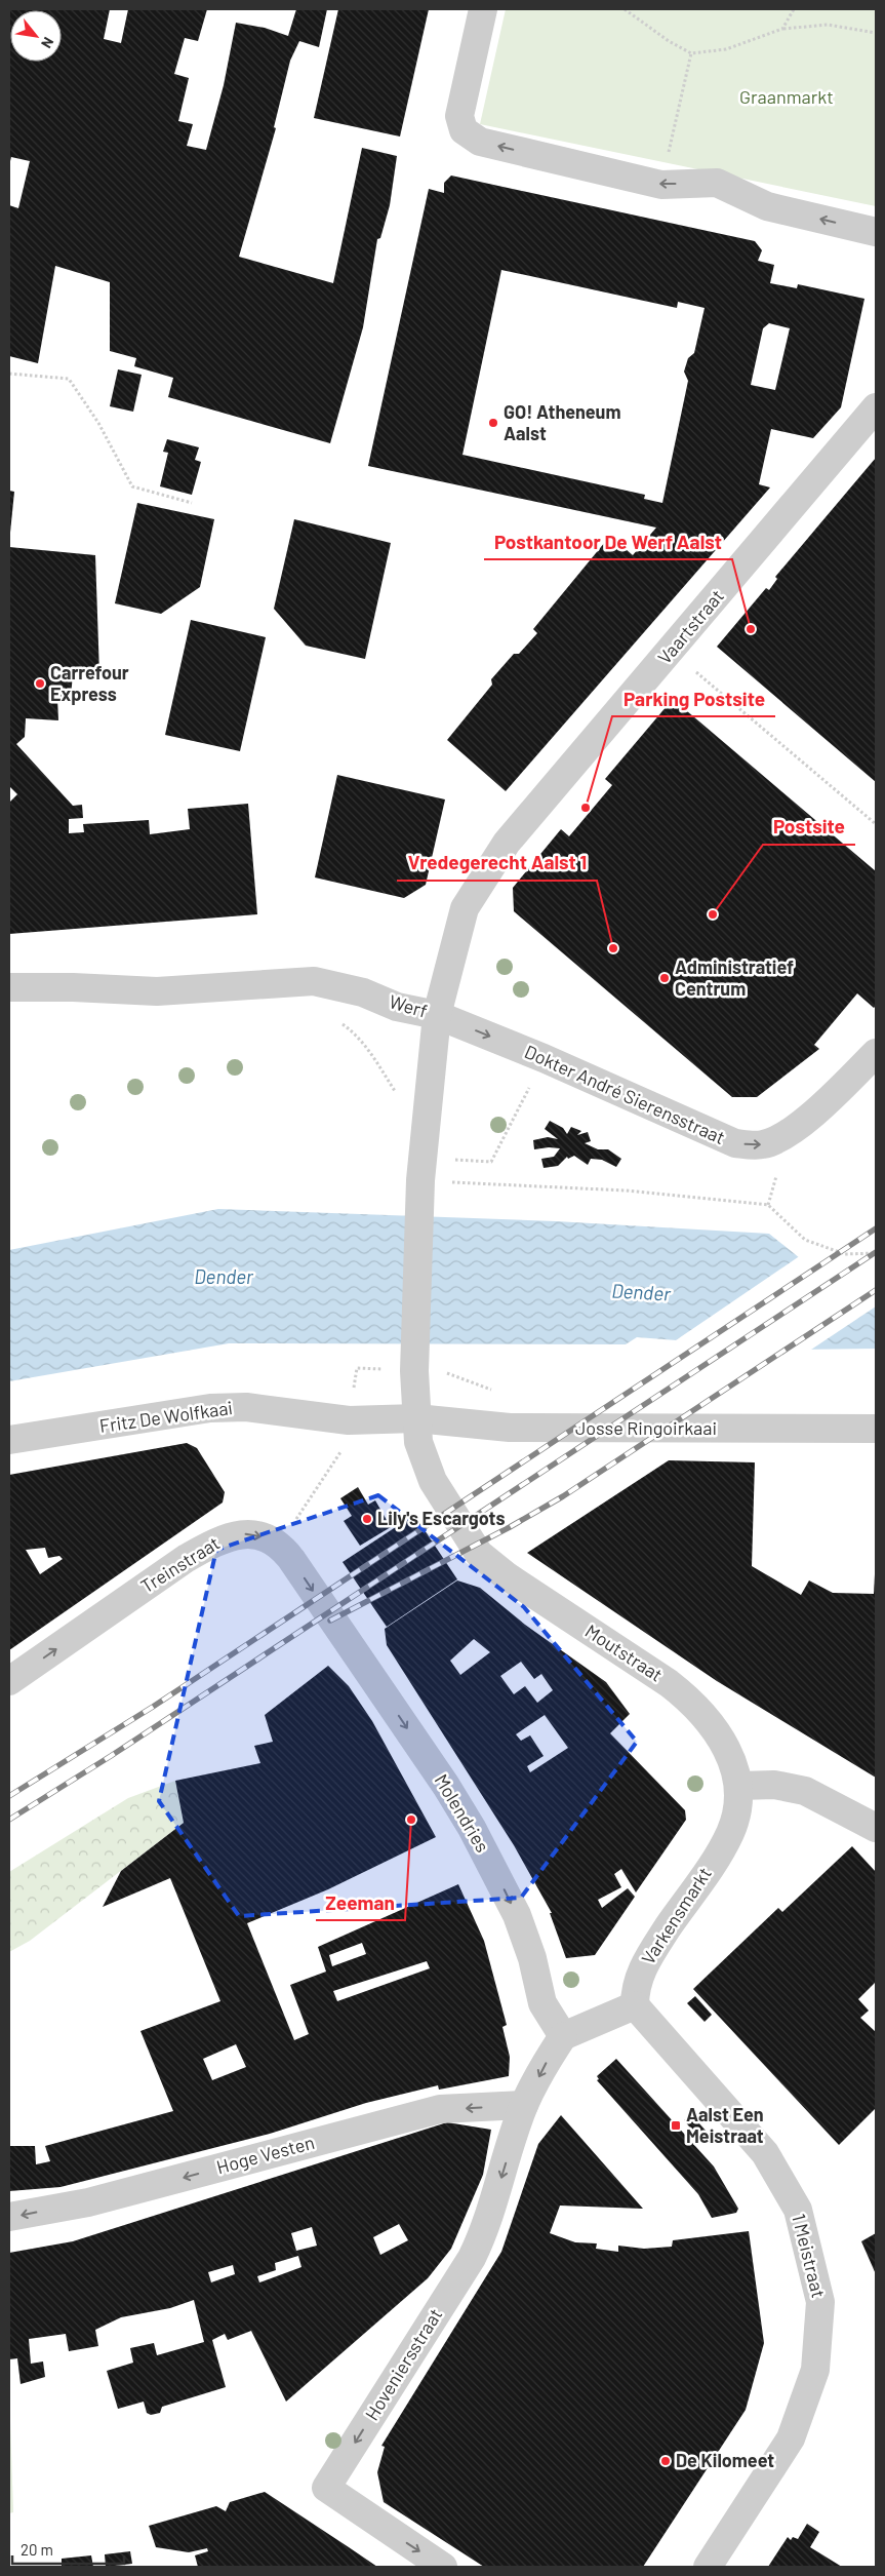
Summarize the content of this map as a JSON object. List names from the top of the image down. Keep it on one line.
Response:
{"streets":{"street":["Vaartstraat","Werf","Dokter André Sierensstraat","Fritz De Wolfkaai","Josse Ringoirkaai","Treinstraat","Moutstraat","Molendries","Varkensmarkt","Hoge Vesten","1 Meistraat","Hoveniersstraat"]},"crossings":[["Vaartstraat","Werf"],["Vaartstraat","Dokter André Sierensstraat"],["Werf","Dokter André Sierensstraat"],["Werf","Fritz De Wolfkaai"],["Werf","Josse Ringoirkaai"],["Werf","Moutstraat"],["Fritz De Wolfkaai","Josse Ringoirkaai"],["Fritz De Wolfkaai","Moutstraat"],["Josse Ringoirkaai","Moutstraat"],["Treinstraat","Molendries"],["Moutstraat","Varkensmarkt"],["Varkensmarkt","1 Meistraat"],["Hoge Vesten","Hoveniersstraat"]],"one_way":["Dokter André Sierensstraat","Treinstraat","Molendries","Hoge Vesten","Hoveniersstraat"],"water":["Dender"],"parks":["Graanmarkt"],"places":{"other":["GO! Atheneum Aalst","Postkantoor De Werf Aalst","Carrefour Express","Parking Postsite","Postsite","Vredegerecht Aalst 1","Administratief Centrum","Lily's Escargots","Zeeman","De Kilomeet"],"transit":["Aalst Een Meistraat"]},"scale_bar":"20 m","north":"bottom right"}
